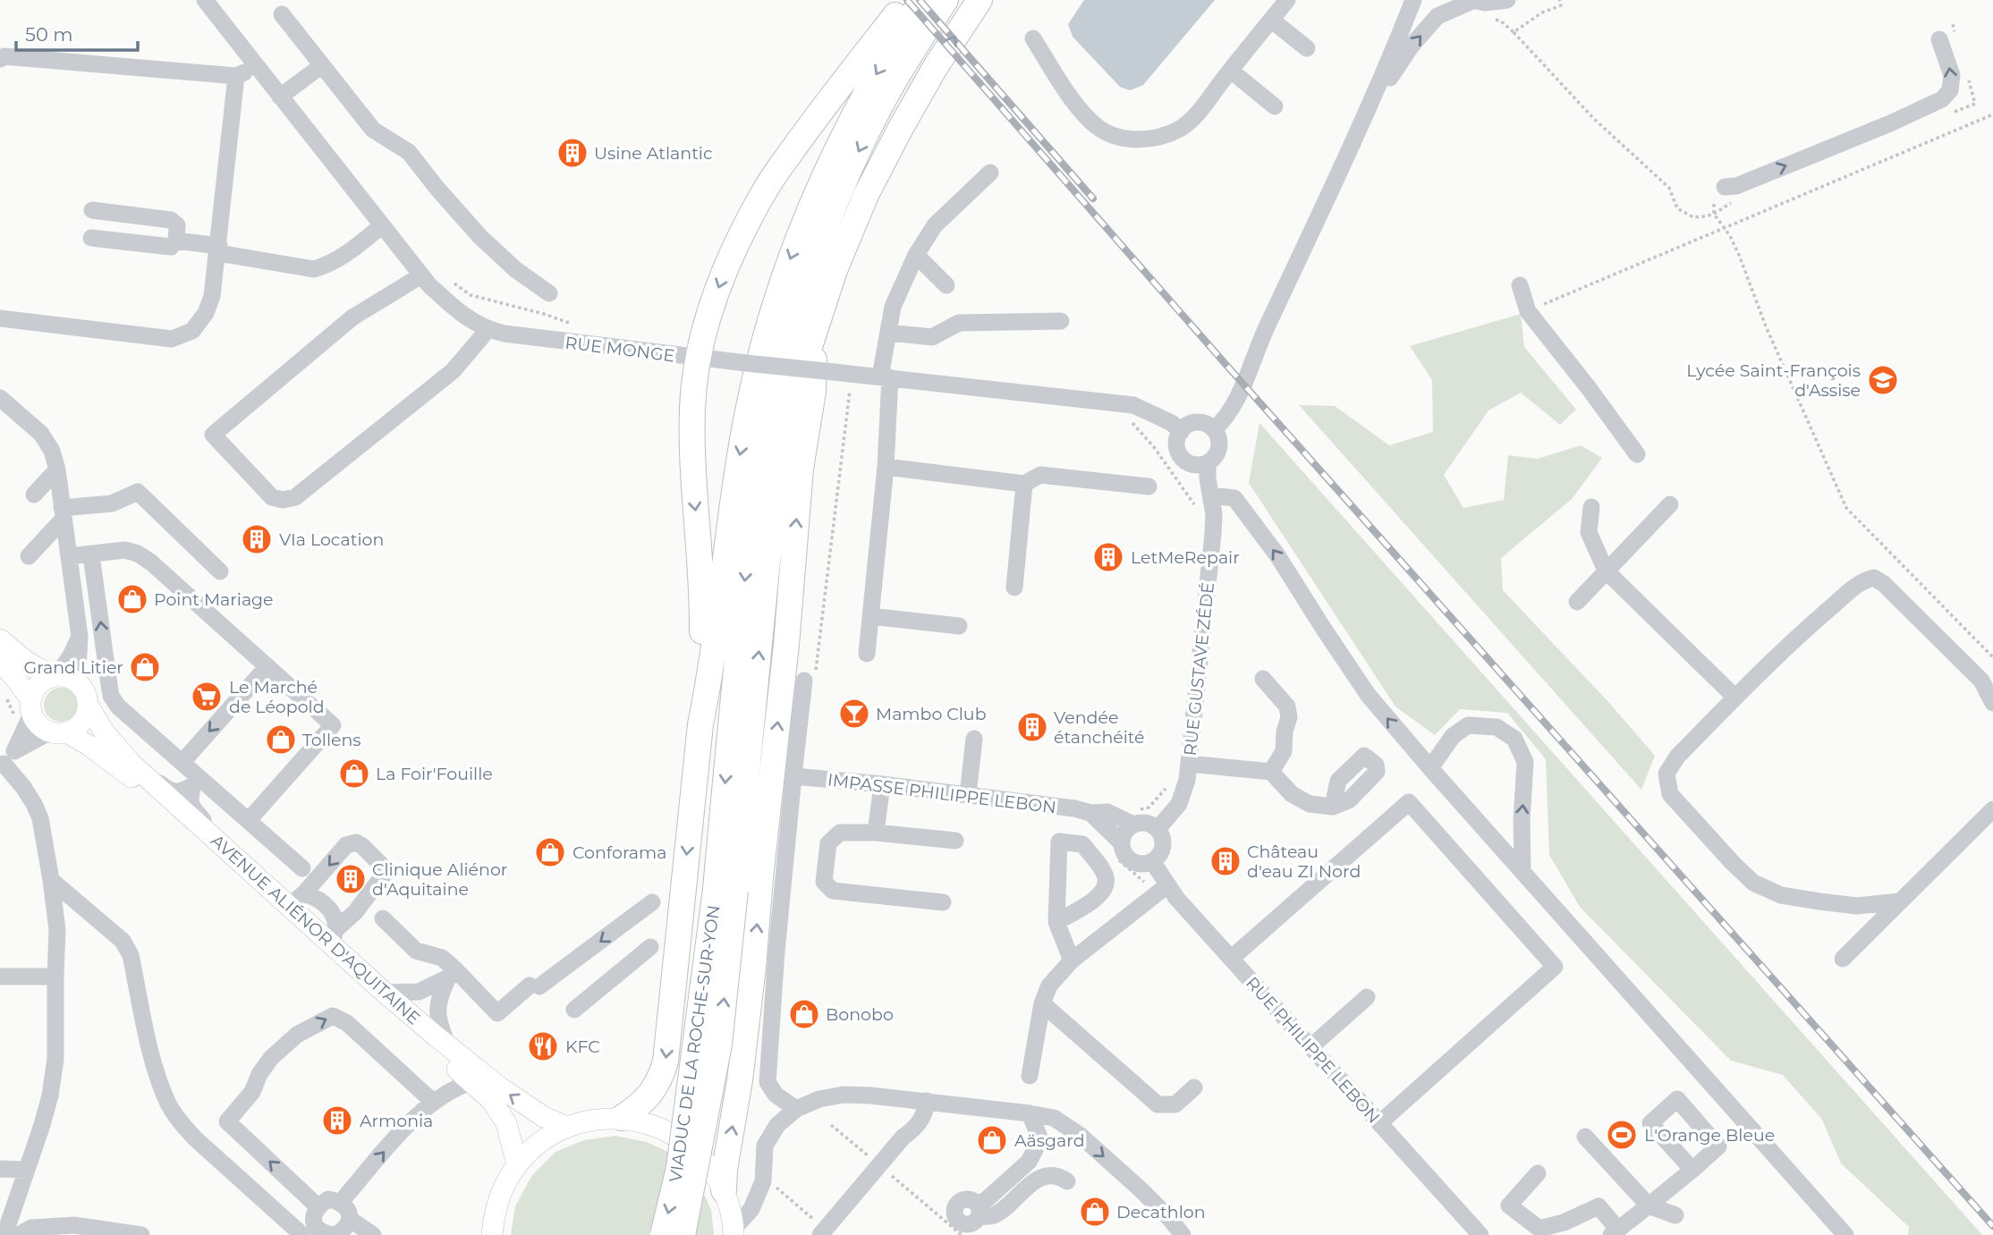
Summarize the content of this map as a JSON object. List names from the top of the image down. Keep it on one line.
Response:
{"streets":{"highway":["VIADUC DE LA ROCHE-SUR-YON"],"main road":["AVENUE ALIÉNOR D'AQUITAINE"],"street":["RUE MONGE","RUE GUSTAVE ZÉDÉ","IMPASSE PHILIPPE LEBON","RUE PHILIPPE LEBON"]},"crossings":[["RUE MONGE","RUE GUSTAVE ZÉDÉ"],["RUE GUSTAVE ZÉDÉ","IMPASSE PHILIPPE LEBON"],["RUE GUSTAVE ZÉDÉ","RUE PHILIPPE LEBON"],["IMPASSE PHILIPPE LEBON","RUE PHILIPPE LEBON"]],"places":{"building":["Usine Atlantic","VIa Location","LetMeRepair","Vendée étanchéité","Château d'eau ZI Nord","Clinique Aliénor d'Aquitaine","Armonia"],"school or university":["Lycée Saint-François d'Assise"],"shop":["Point Mariage","Grand Litier","Tollens","La Foir'Fouille","Conforama","Bonobo","Aäsgard","Decathlon"],"supermarket":["Le Marché de Léopold"],"bar":["Mambo Club"],"restaurant":["KFC"],"sports":["L'Orange Bleue"]},"scale_bar":"50 m"}
